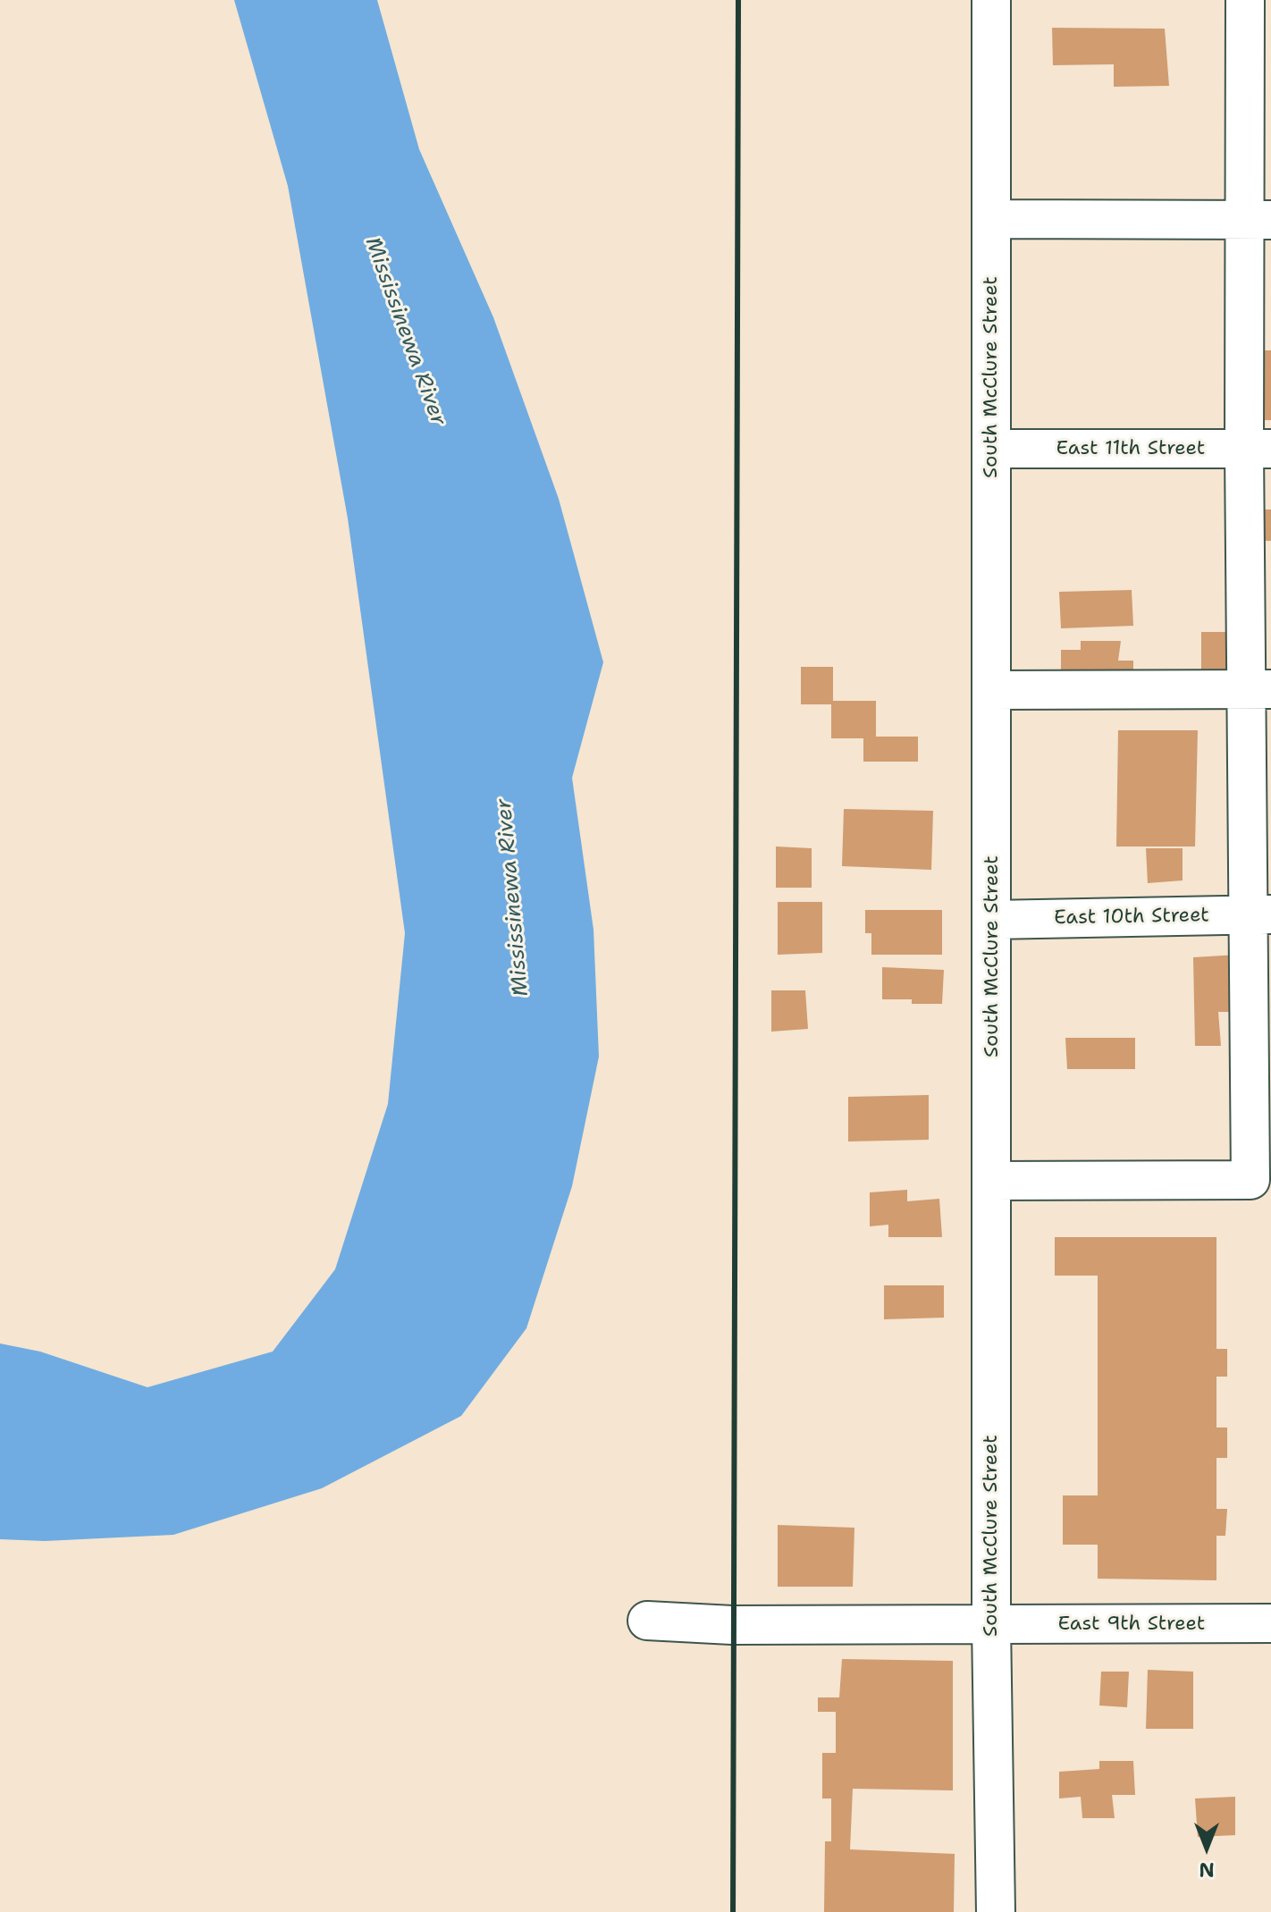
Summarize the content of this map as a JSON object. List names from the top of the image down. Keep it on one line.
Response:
{"streets":{"street":["South McClure Street","East 11th Street","East 10th Street","East 9th Street"]},"crossings":[["South McClure Street","East 11th Street"],["South McClure Street","East 10th Street"],["South McClure Street","East 9th Street"]],"water":["Mississinewa River"],"north":"bottom"}
